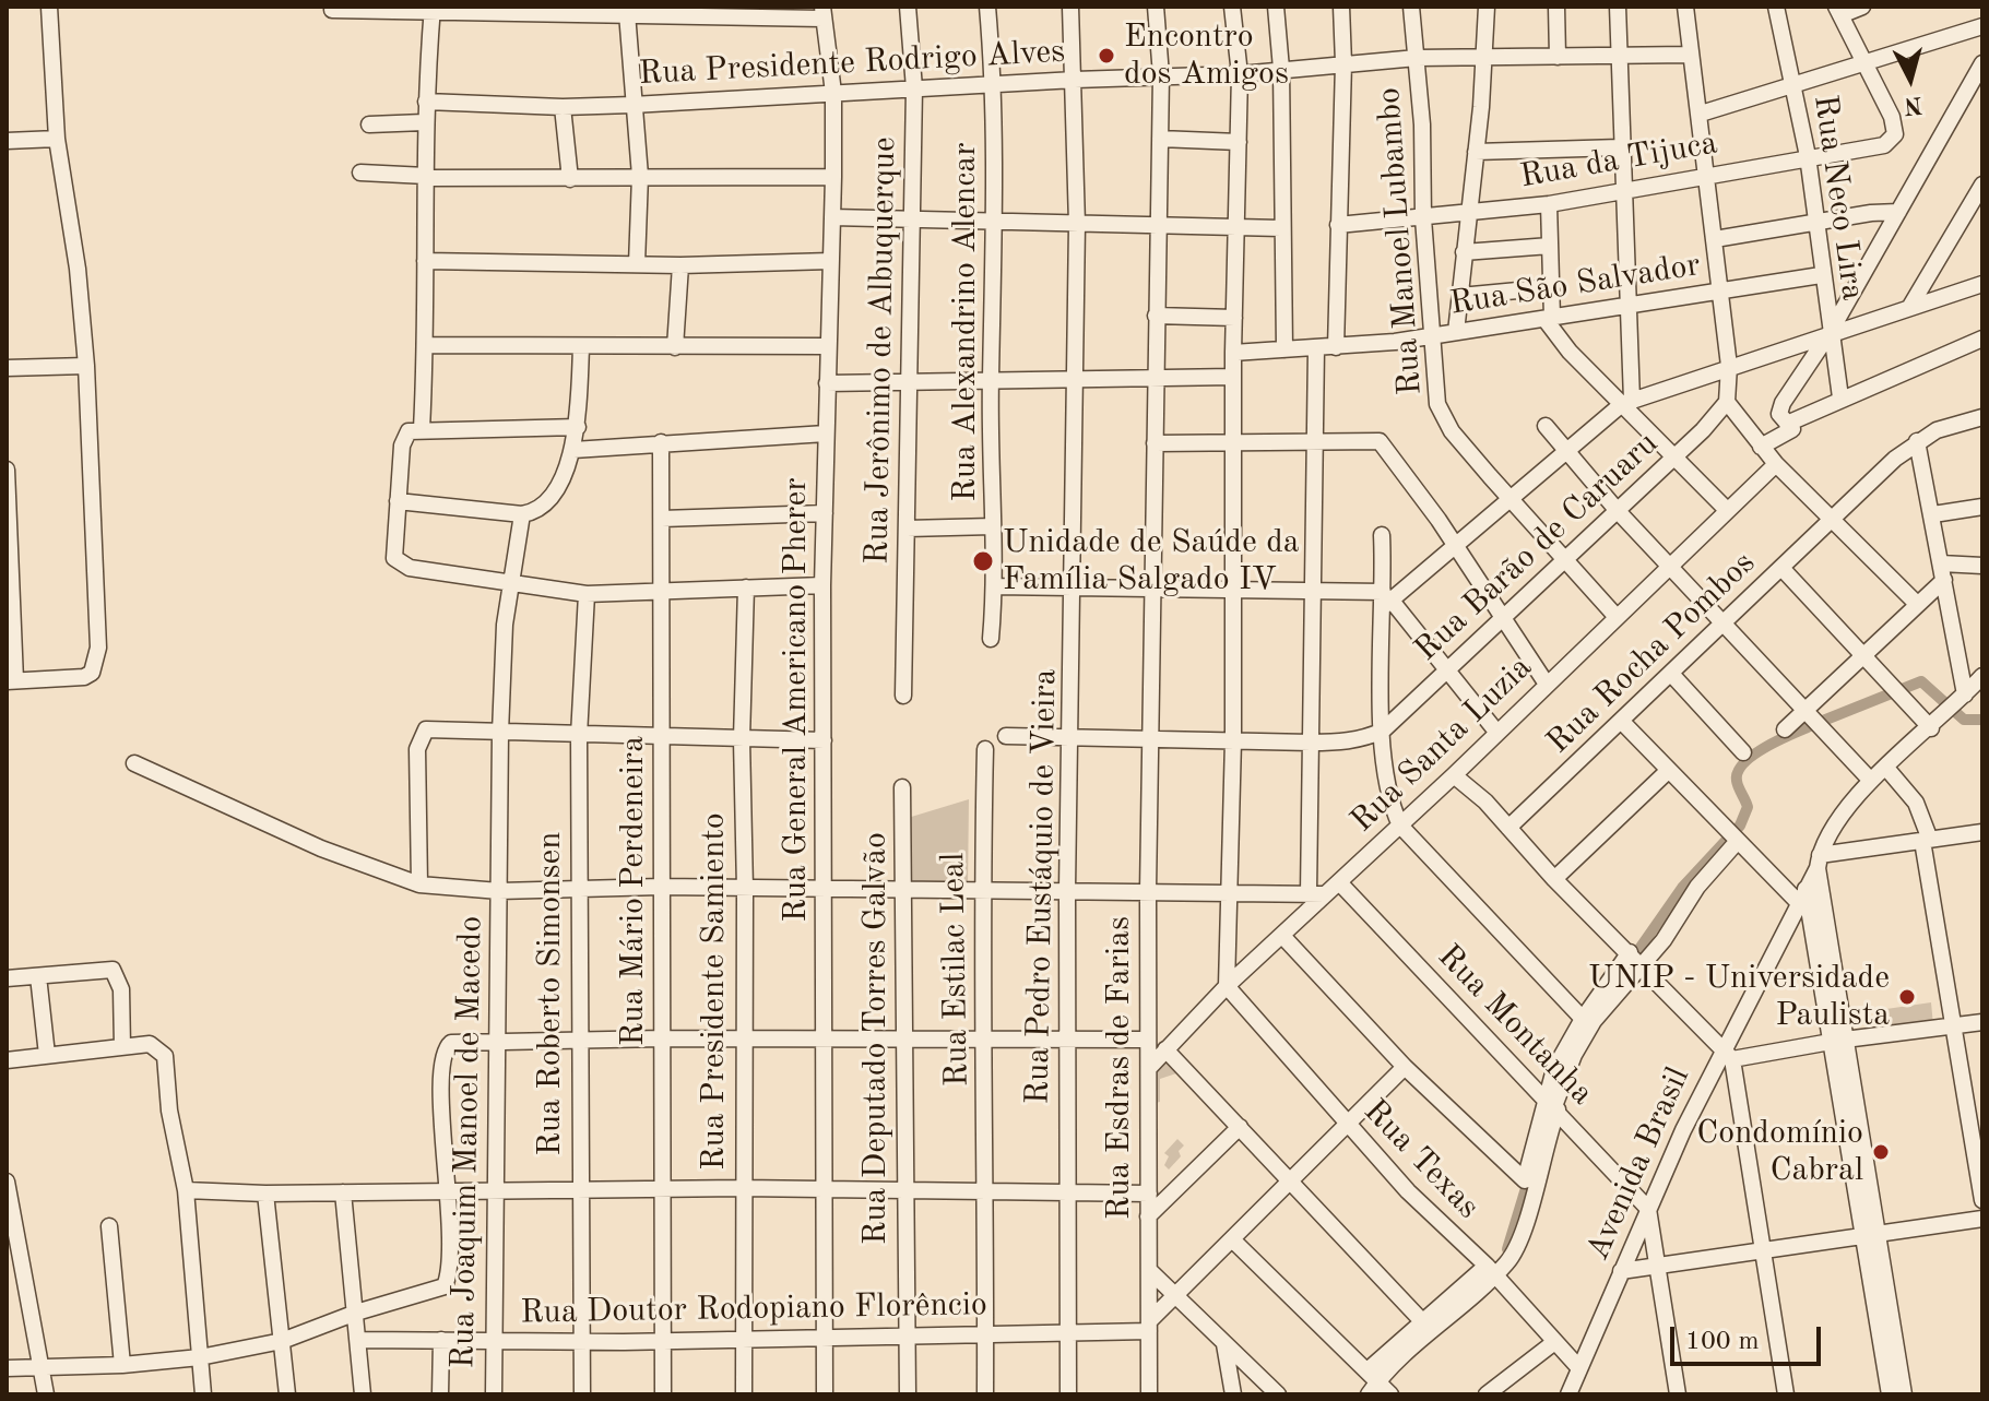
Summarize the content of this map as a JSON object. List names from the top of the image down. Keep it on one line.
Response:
{"streets":{"street":["Rua Presidente Rodrigo Alves","Rua da Tijuca","Rua Neco Lira","Rua Manoel Lubambo","Rua São Salvador","Rua Alexandrino Alencar","Rua Jerônimo de Albuquerque","Rua Barão de Caruaru","Rua Rocha Pombos","Rua General Americano Pherer","Rua Santa Luzia","Rua Pedro Eustáquio de Vieira","Rua Mário Perdeneira","Rua Estilac Leal","Rua Presidente Samiento","Rua Roberto Simonsen","Rua Montanha","Rua Deputado Torres Galvão","Rua Esdras de Farias","Rua Joaquim Manoel de Macedo","Rua Texas","Avenida Brasil","Rua Doutor Rodopiano Florêncio"]},"crossings":[["Rua Presidente Rodrigo Alves","Rua Manoel Lubambo"],["Rua Presidente Rodrigo Alves","Rua Alexandrino Alencar"],["Rua Presidente Rodrigo Alves","Rua Jerônimo de Albuquerque"],["Rua Presidente Rodrigo Alves","Rua General Americano Pherer"],["Rua Presidente Rodrigo Alves","Rua Pedro Eustáquio de Vieira"],["Rua Presidente Rodrigo Alves","Rua Esdras de Farias"],["Rua da Tijuca","Rua Neco Lira"],["Rua da Tijuca","Rua Manoel Lubambo"],["Rua Neco Lira","Rua São Salvador"],["Rua Manoel Lubambo","Rua São Salvador"],["Rua Manoel Lubambo","Rua Barão de Caruaru"],["Rua Manoel Lubambo","Rua Santa Luzia"],["Rua General Americano Pherer","Rua Doutor Rodopiano Florêncio"],["Rua Santa Luzia","Rua Montanha"],["Rua Santa Luzia","Rua Esdras de Farias"],["Rua Santa Luzia","Rua Texas"],["Rua Pedro Eustáquio de Vieira","Rua Doutor Rodopiano Florêncio"],["Rua Mário Perdeneira","Rua Doutor Rodopiano Florêncio"],["Rua Estilac Leal","Rua Doutor Rodopiano Florêncio"],["Rua Presidente Samiento","Rua Doutor Rodopiano Florêncio"],["Rua Roberto Simonsen","Rua Doutor Rodopiano Florêncio"],["Rua Montanha","Avenida Brasil"],["Rua Deputado Torres Galvão","Rua Doutor Rodopiano Florêncio"],["Rua Esdras de Farias","Rua Doutor Rodopiano Florêncio"],["Rua Joaquim Manoel de Macedo","Rua Doutor Rodopiano Florêncio"],["Rua Texas","Avenida Brasil"]],"places":["Encontro dos Amigos","Unidade de Saúde da Família Salgado IV","UNIP - Universidade Paulista","Condomínio Cabral"],"scale_bar":"100 m","north":"bottom"}
